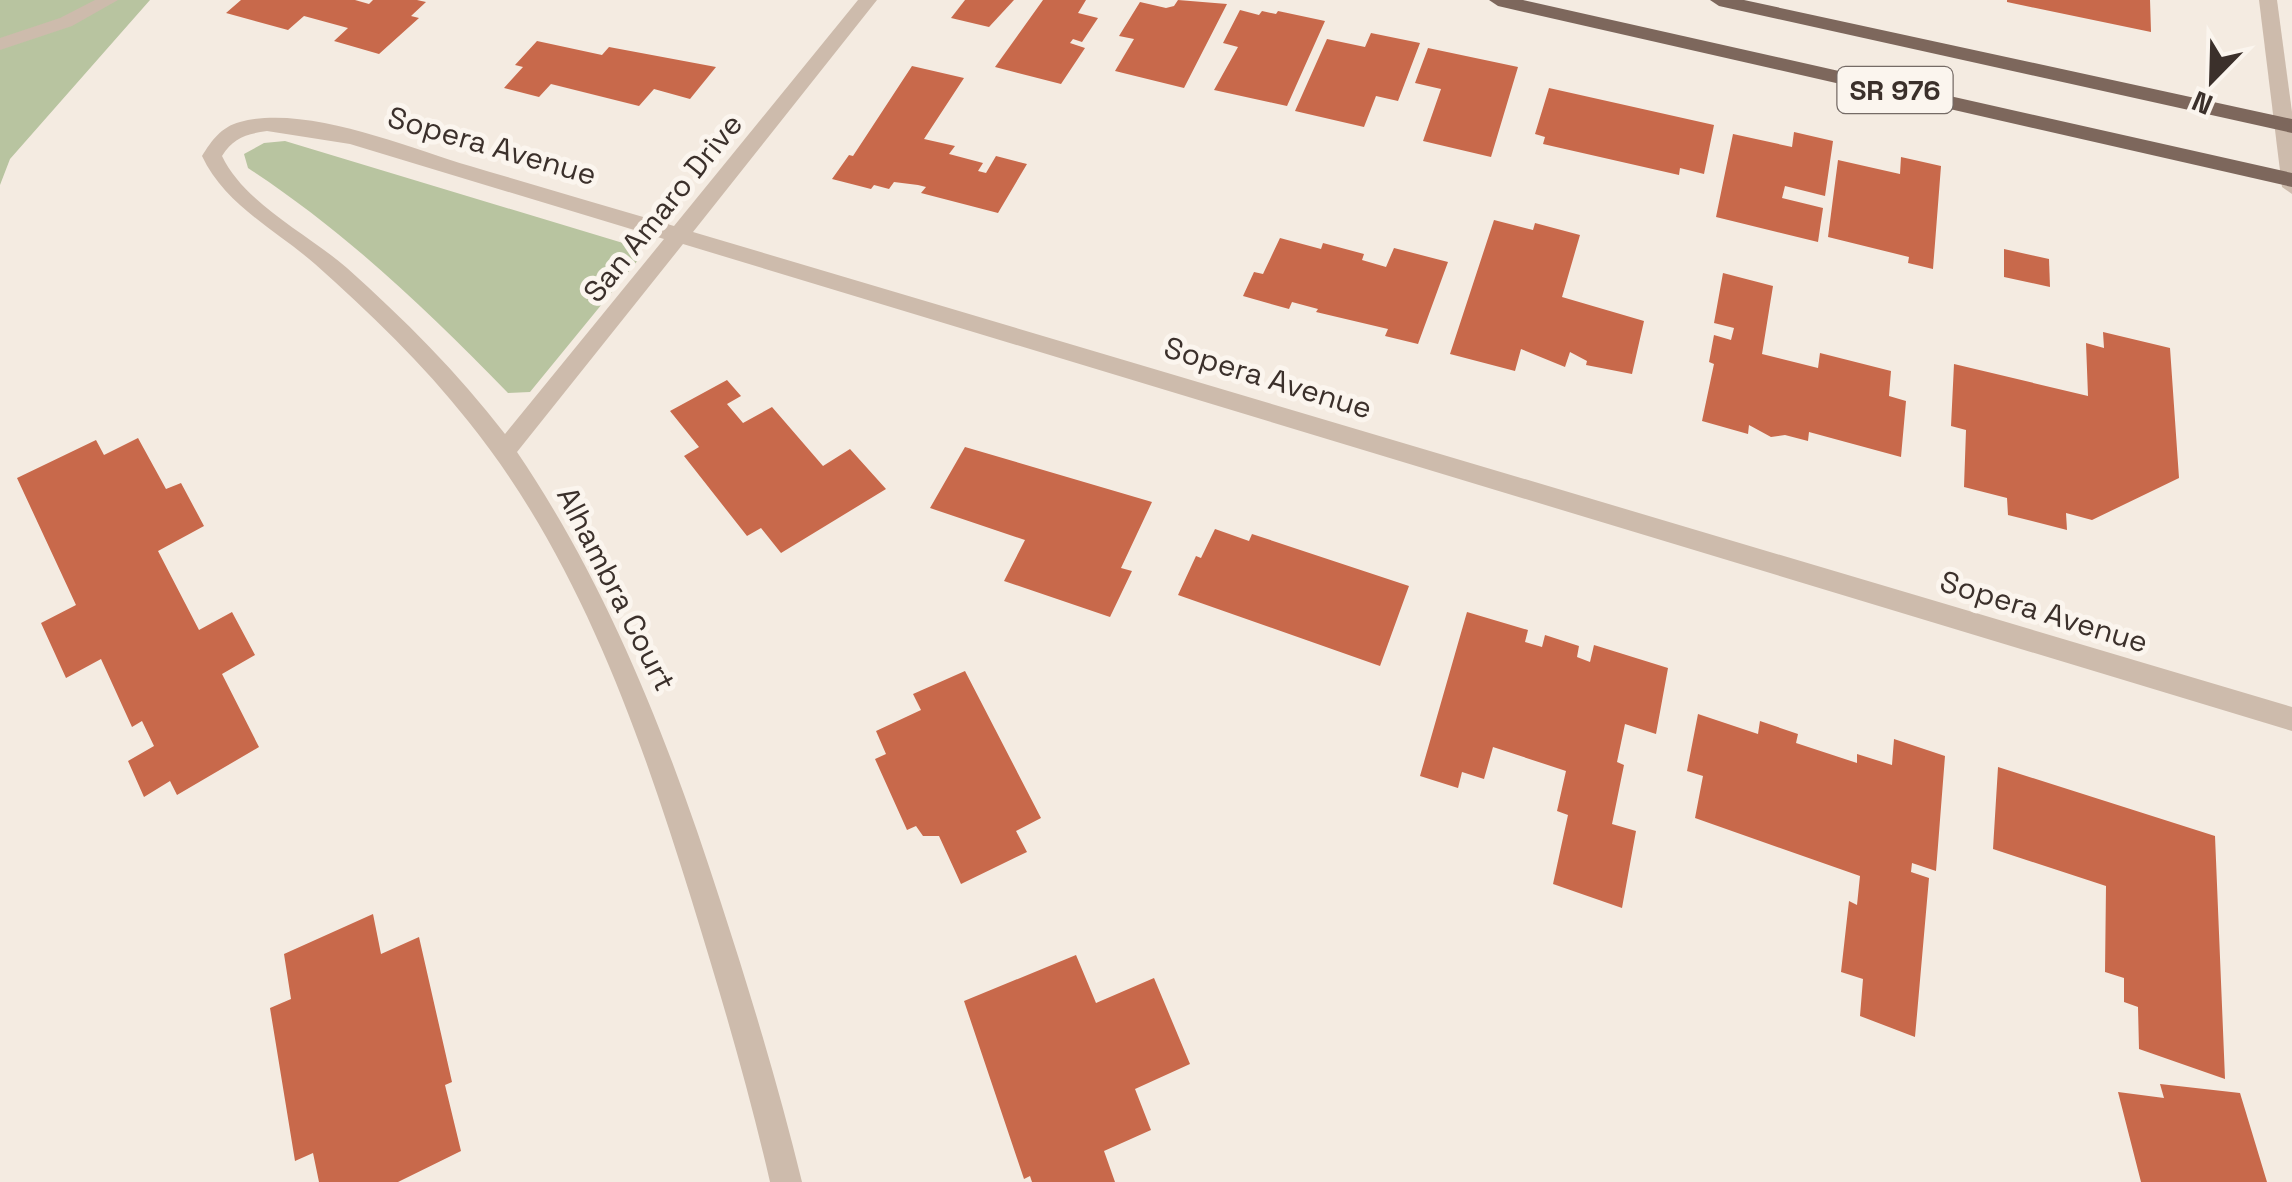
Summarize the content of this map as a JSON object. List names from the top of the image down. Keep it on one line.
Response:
{"streets":{"main road":["SR 976"],"street":["Sopera Avenue","San Amaro Drive","Alhambra Court"]},"crossings":[["Sopera Avenue","San Amaro Drive"],["Sopera Avenue","Alhambra Court"],["San Amaro Drive","Alhambra Court"]],"north":"bottom left"}
